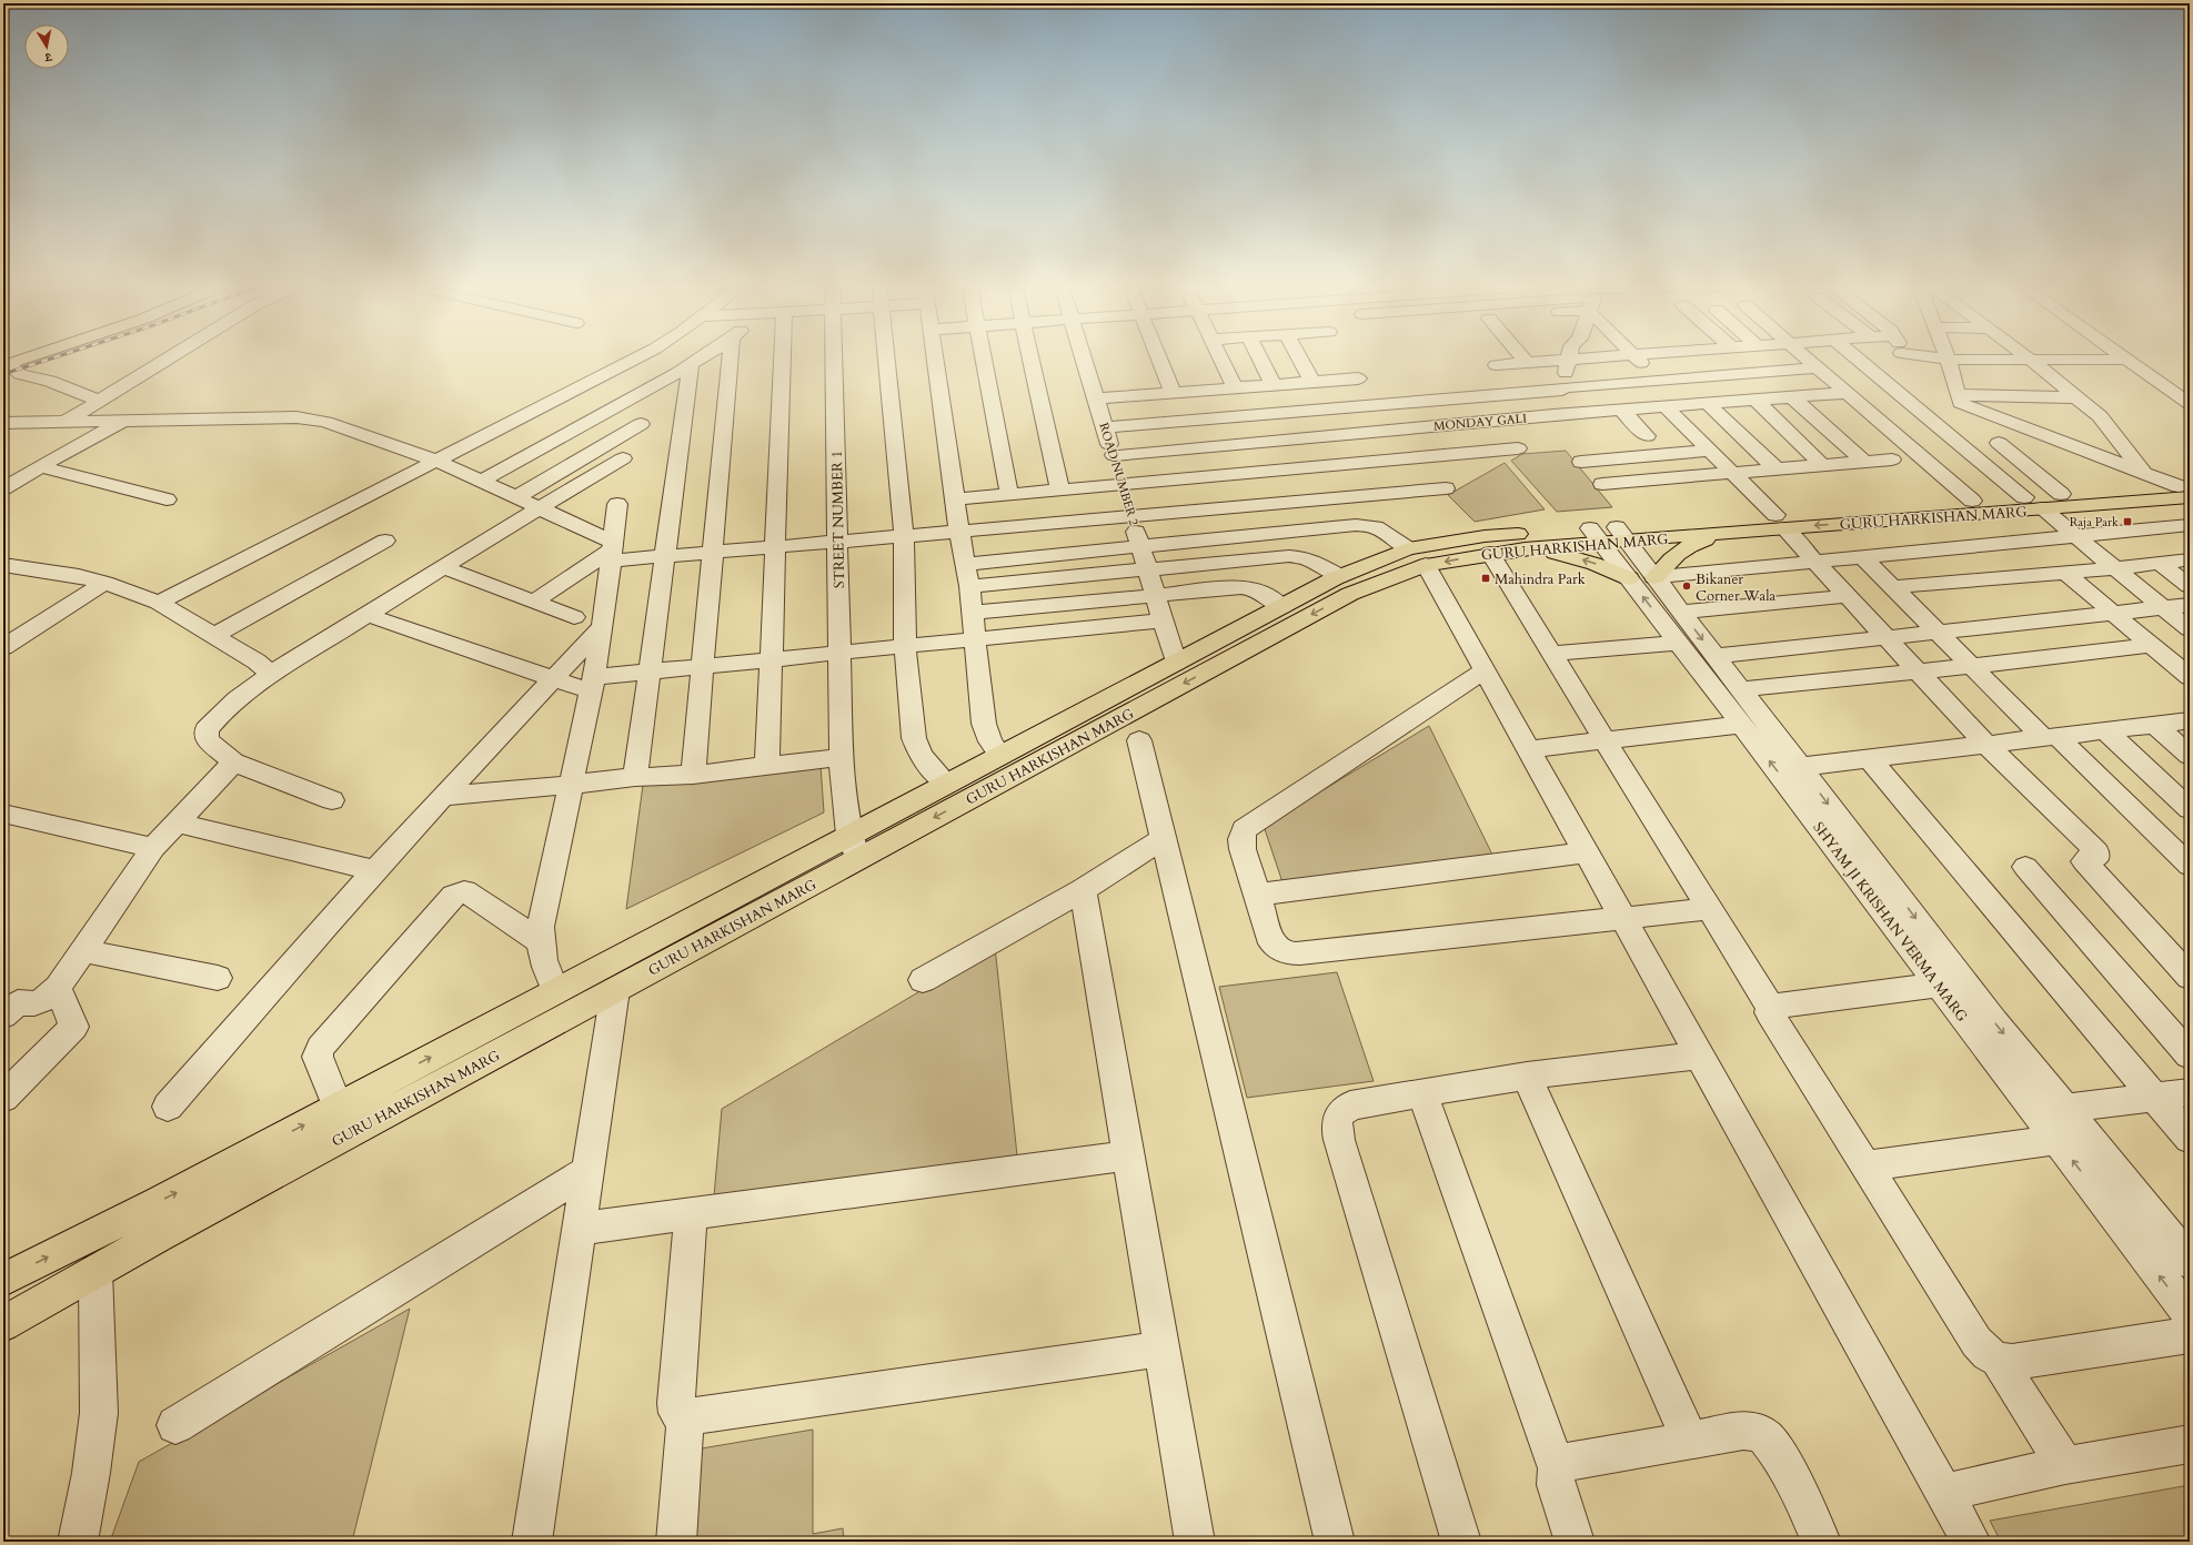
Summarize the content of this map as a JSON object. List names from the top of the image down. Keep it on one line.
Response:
{"streets":{"main road":["GURU HARKISHAN MARG"],"street":["MONDAY GALI","ROAD NUMBER 2","STREET NUMBER 1","SHYAM JI KRISHAN VERMA MARG"]},"crossings":[["MONDAY GALI","ROAD NUMBER 2"],["ROAD NUMBER 2","GURU HARKISHAN MARG"],["GURU HARKISHAN MARG","STREET NUMBER 1"],["GURU HARKISHAN MARG","SHYAM JI KRISHAN VERMA MARG"]],"places":{"transit":["Raja Park","Mahindra Park"],"other":["Bikaner Corner Wala"]},"north":"bottom"}
